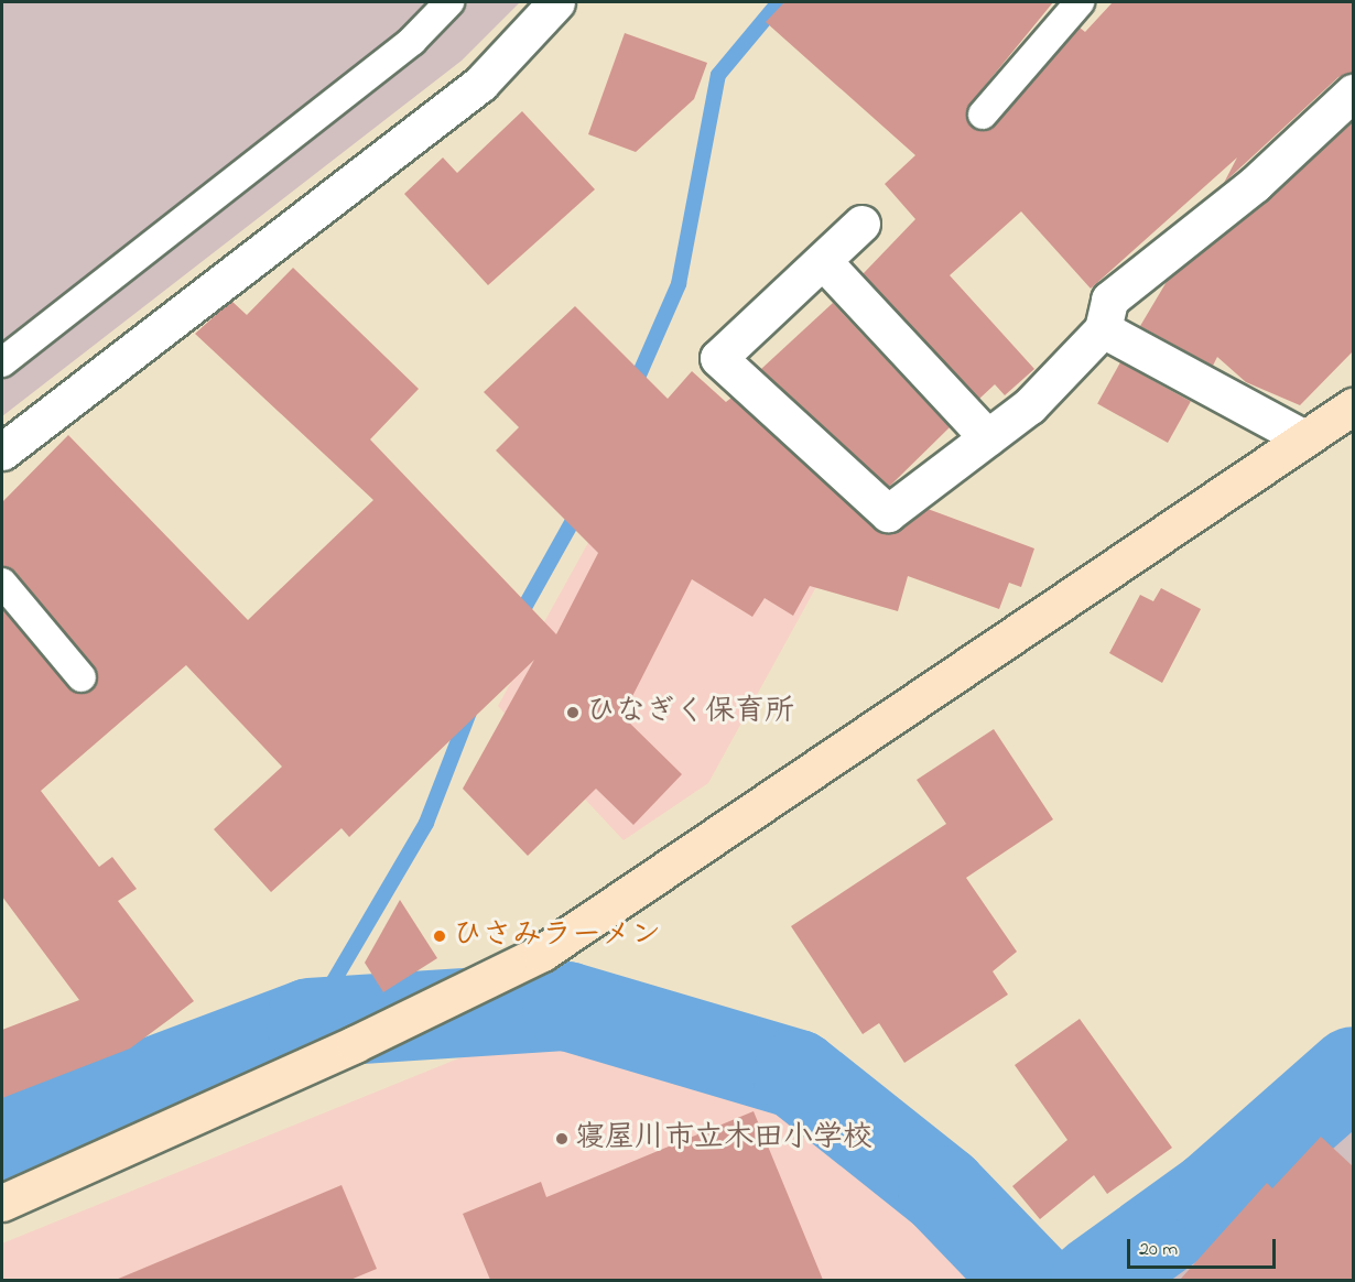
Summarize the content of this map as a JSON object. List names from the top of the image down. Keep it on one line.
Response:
{"places":["ひなぎく保育所","ひさみラーメン","寝屋川市立木田小学校"],"scale_bar":"20 m"}
